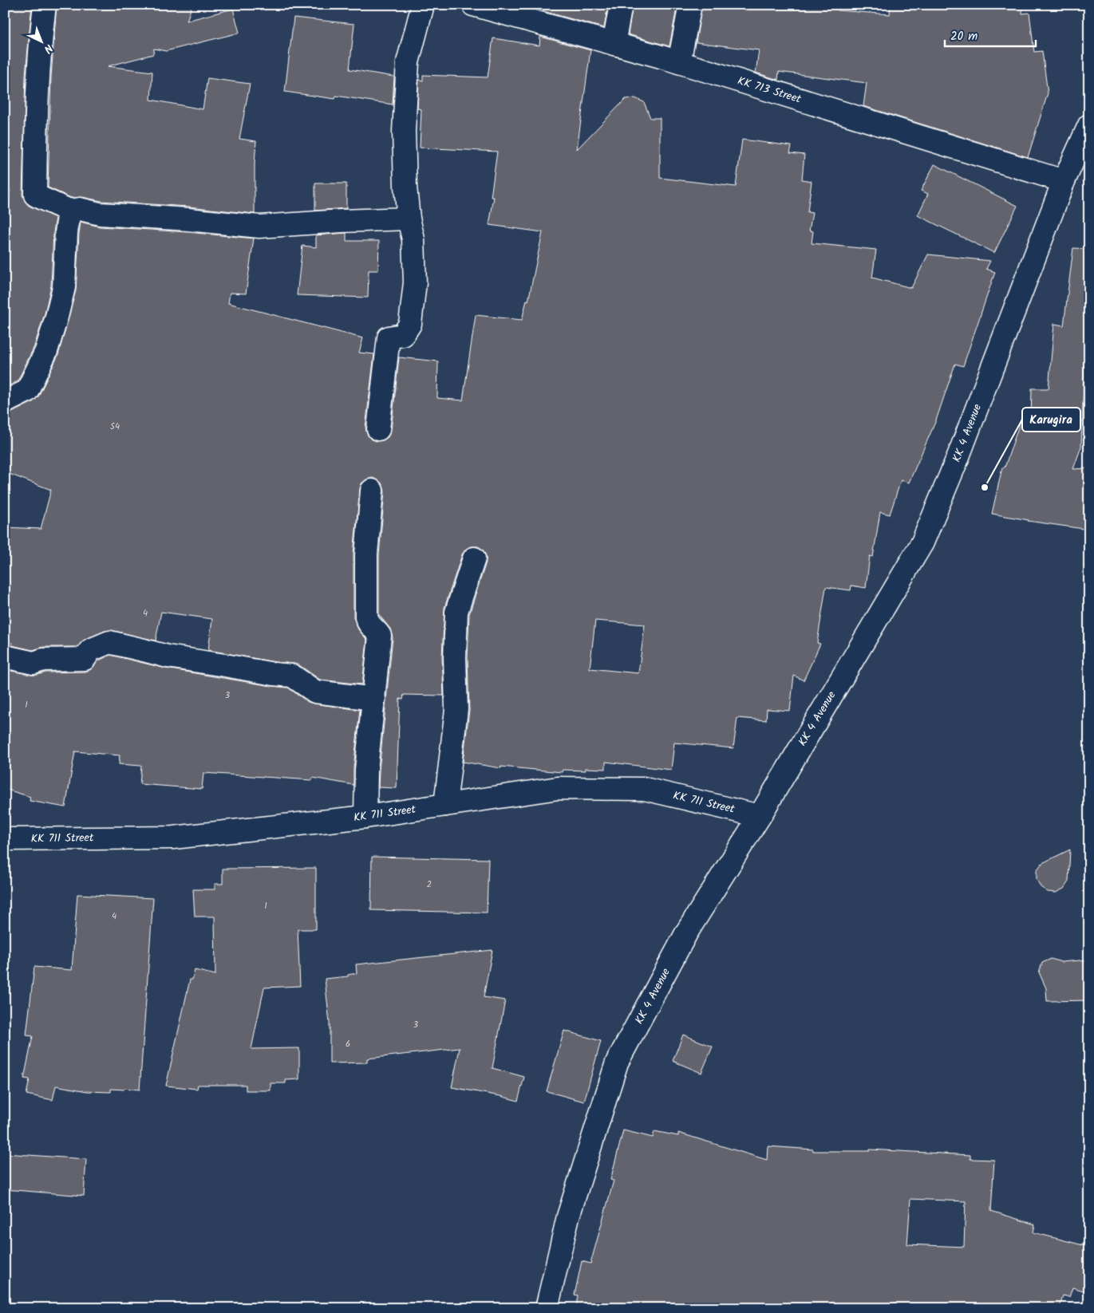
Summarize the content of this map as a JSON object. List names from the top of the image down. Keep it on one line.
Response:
{"streets":{"street":["KK 713 Street","KK 4 Avenue","KK 711 Street"]},"crossings":[["KK 713 Street","KK 4 Avenue"],["KK 4 Avenue","KK 711 Street"]],"places":["Karugira"],"house_numbers":["54","4","3","1","2","1","4","3","6"],"scale_bar":"20 m","north":"bottom right"}
